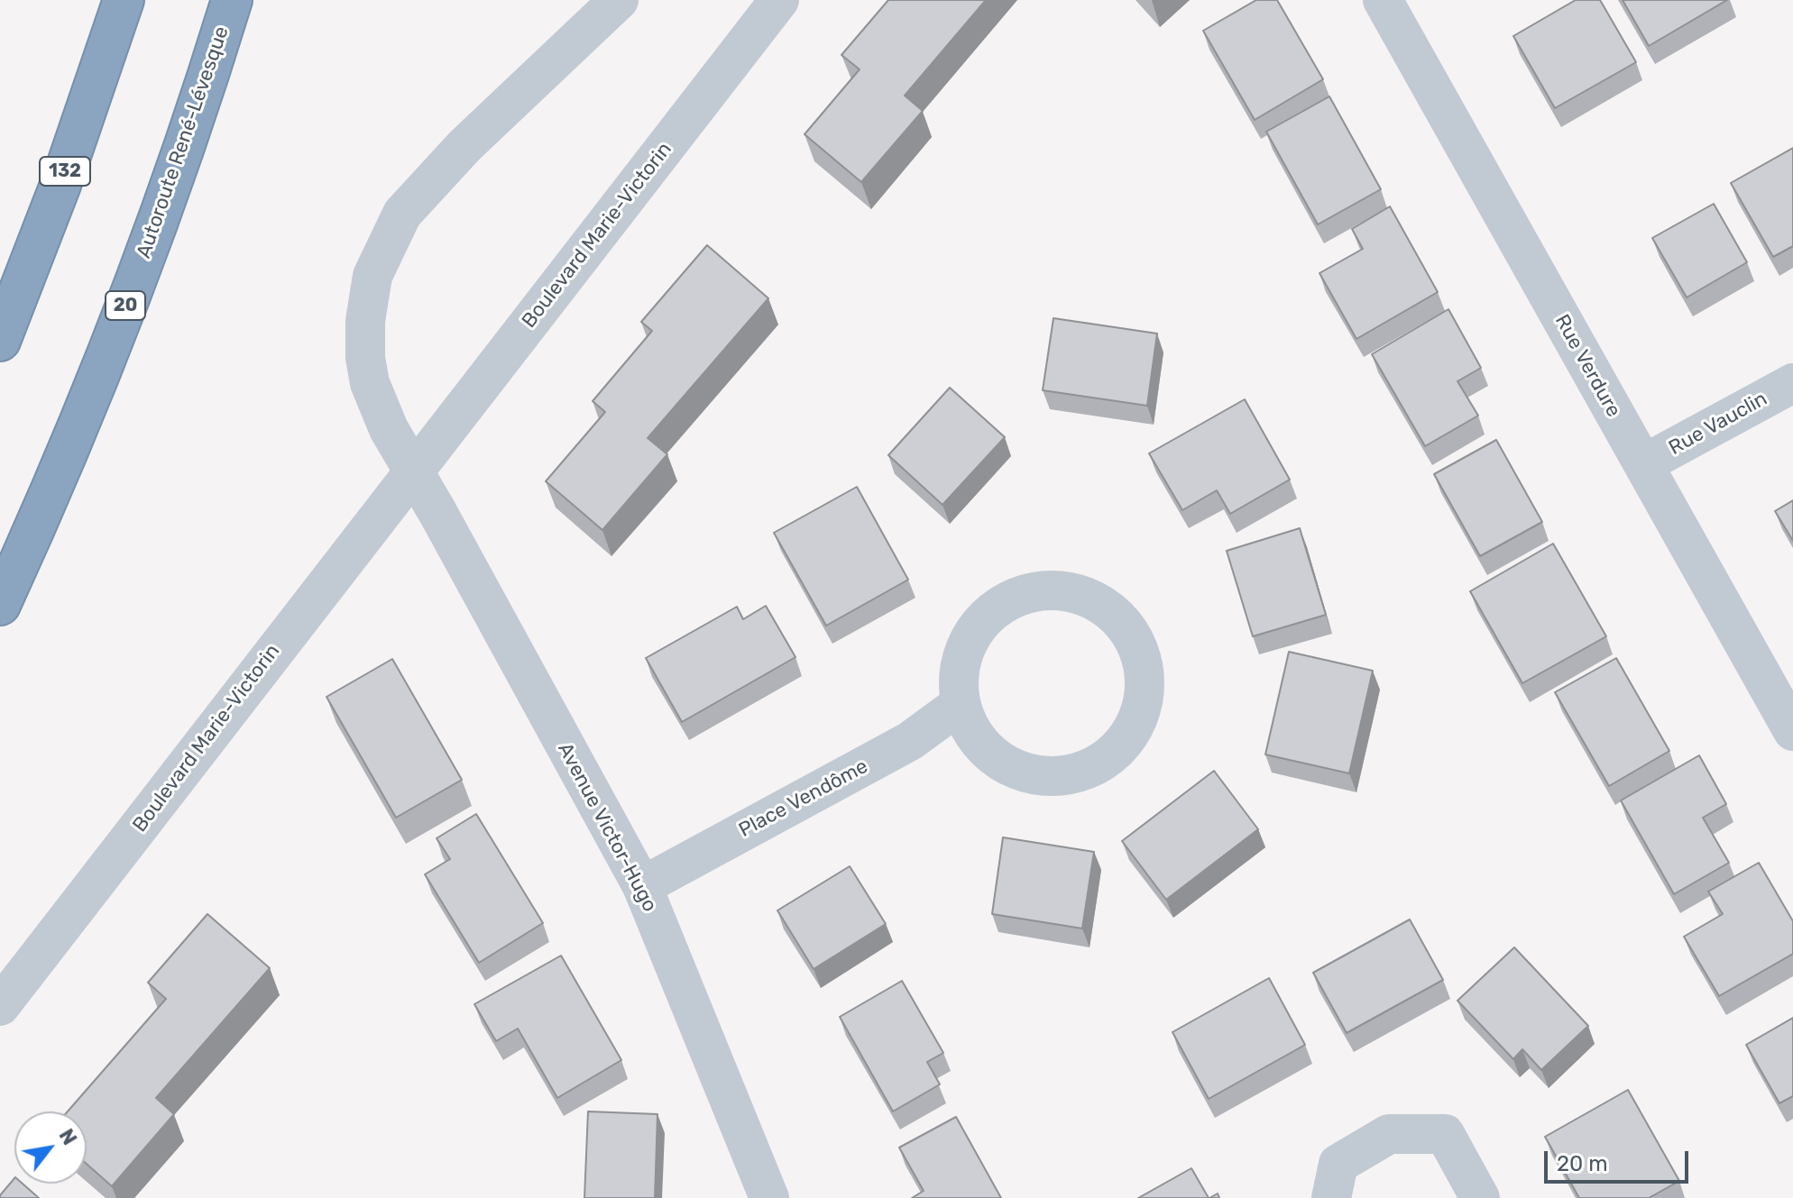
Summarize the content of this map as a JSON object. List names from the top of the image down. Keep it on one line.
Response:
{"streets":{"highway":["Autoroute René-Lévesque","132","20"],"street":["Boulevard Marie-Victorin","Rue Verdure","Rue Vauclin","Place Vendôme","Avenue Victor-Hugo"]},"crossings":[["Boulevard Marie-Victorin","Avenue Victor-Hugo"],["Rue Verdure","Rue Vauclin"],["Place Vendôme","Avenue Victor-Hugo"]],"scale_bar":"20 m","north":"top right"}
